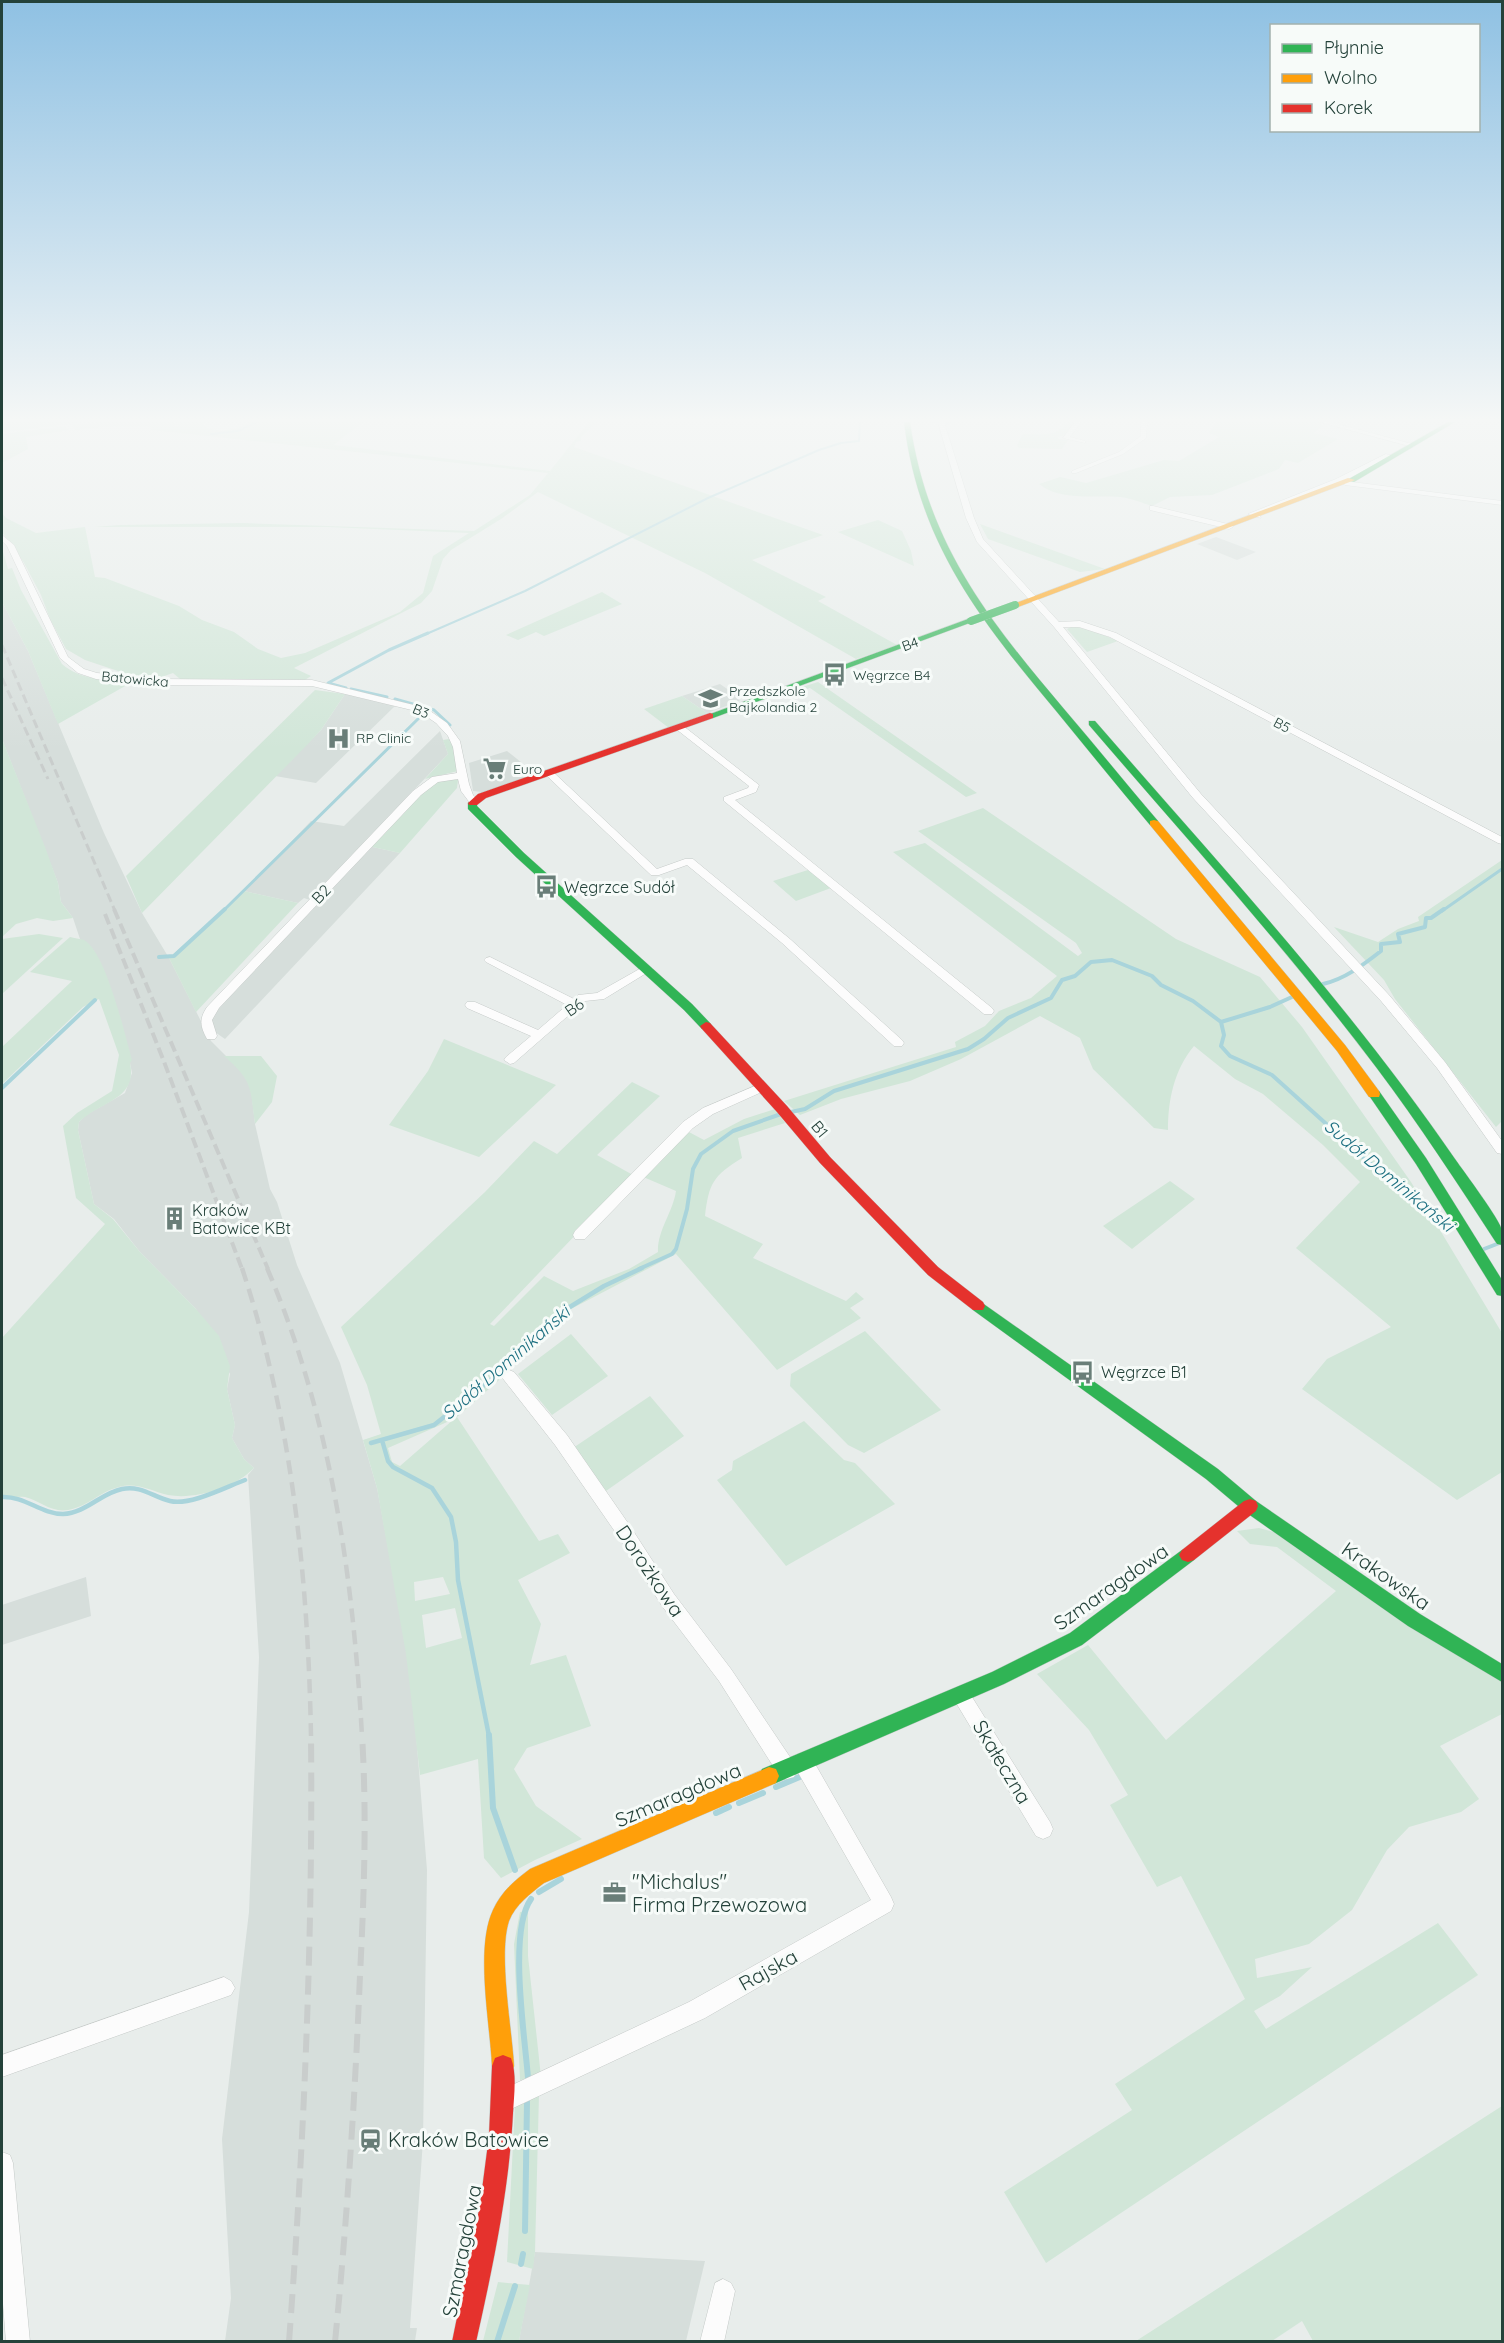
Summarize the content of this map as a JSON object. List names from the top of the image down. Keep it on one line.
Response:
{"streets":{"main road":["B4","B1","Krakowska","Szmaragdowa"],"street":["Batowicka","B3","B5","B2","B6","Dorożkowa","Skałeczna","Rajska"]},"crossings":[["B4","B3"],["B4","B1"],["Batowicka","B3"],["B3","B2"],["B3","B1"],["B6","B1"],["B1","Krakowska"],["B1","Szmaragdowa"],["Dorożkowa","Szmaragdowa"],["Dorożkowa","Rajska"],["Krakowska","Szmaragdowa"],["Szmaragdowa","Skałeczna"],["Szmaragdowa","Rajska"]],"water":["Sudół Dominikański"],"places":{"bus stop":["Węgrzce B4","Węgrzce Sudół","Węgrzce B1"],"school or university":["Przedszkole Bajkolandia 2"],"hospital":["RP Clinic"],"supermarket":["Euro"],"building":["Kraków Batowice KBt"],"office":["\"Michalus\" Firma Przewozowa"],"station":["Kraków Batowice"]},"legend":["Płynnie","Wolno","Korek"]}
